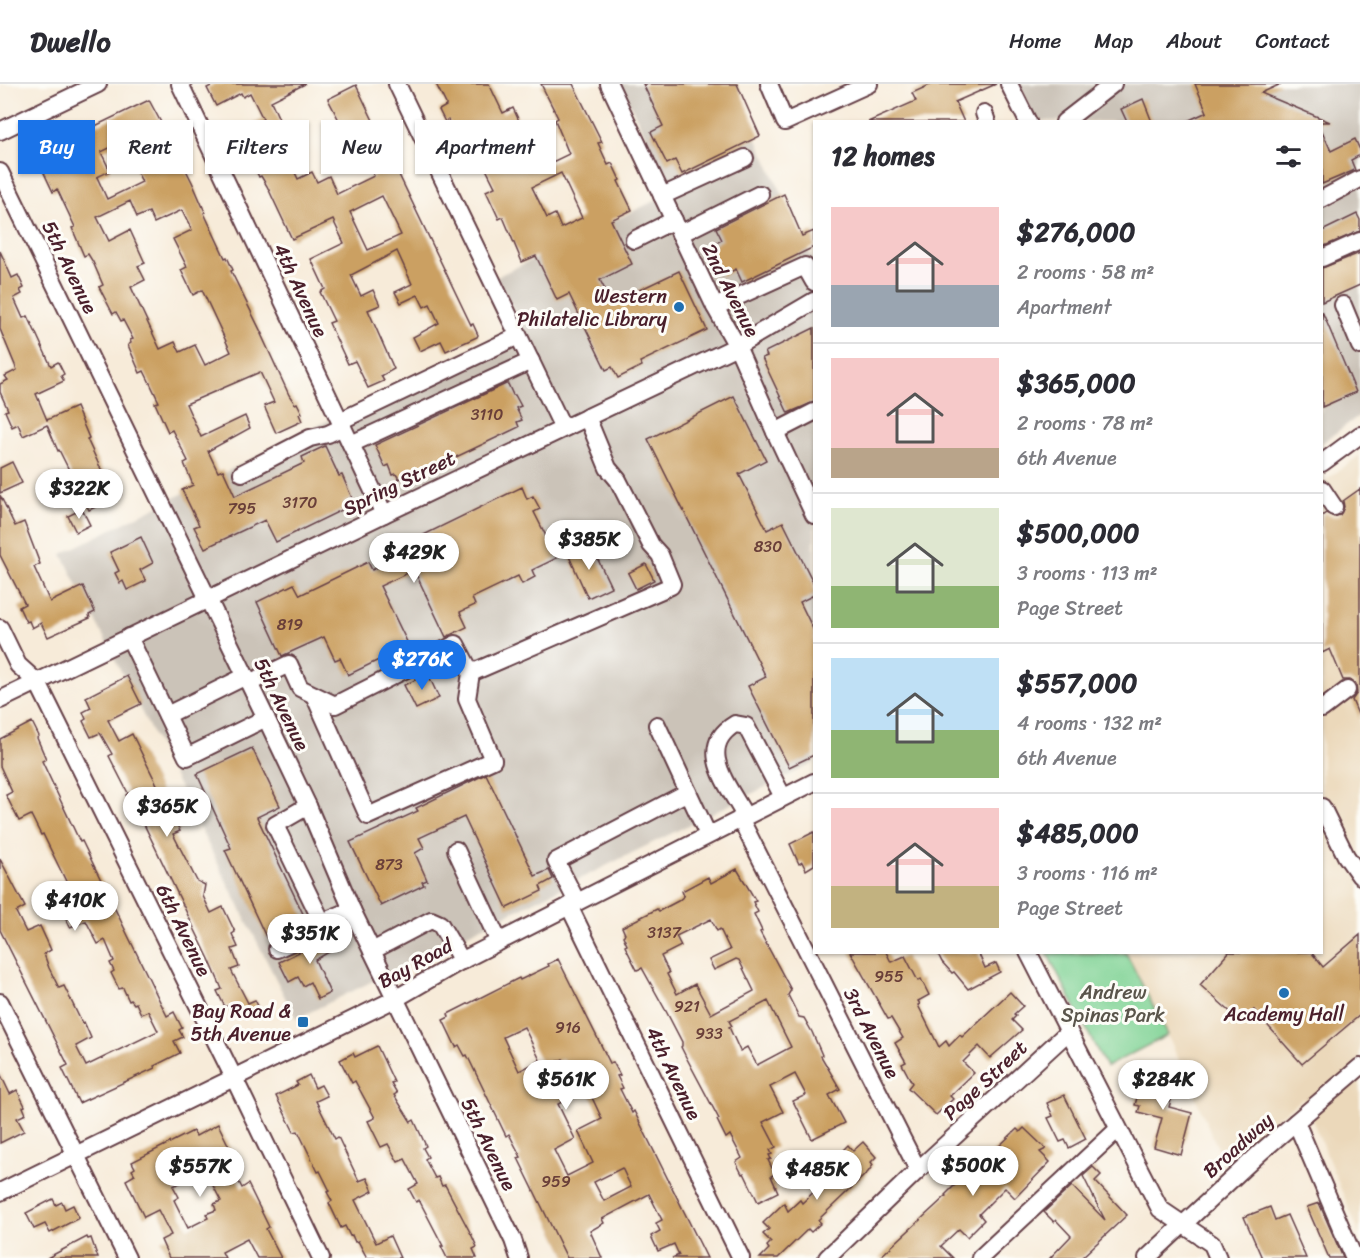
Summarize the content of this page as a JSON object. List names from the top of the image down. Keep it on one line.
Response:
{"streets":{"street":["5th Avenue","4th Avenue","2nd Avenue","Spring Street","6th Avenue","Bay Road","3rd Avenue","Page Street","Broadway"]},"crossings":[["5th Avenue","Spring Street"],["5th Avenue","Bay Road"],["4th Avenue","Spring Street"],["4th Avenue","Bay Road"],["2nd Avenue","Spring Street"],["Spring Street","6th Avenue"],["6th Avenue","Bay Road"],["Bay Road","3rd Avenue"],["3rd Avenue","Page Street"]],"parks":["Andrew Spinas Park"],"places":{"other":["Western Philatelic Library","Academy Hall"],"transit":["Bay Road & 5th Avenue"]},"house_numbers":["3110","3170","795","830","819","873","3137","955","921","916","933","959"],"page":{"header":"Dwello","nav":["Home","Map","About","Contact"],"chip":["Buy","Rent","Filters","New","Apartment"],"heading":"12 homes","list":[{"name":"$276,000","note":"2 rooms · 58 m² · Apartment"},{"name":"$365,000","note":"2 rooms · 78 m² · 6th Avenue"},{"name":"$500,000","note":"3 rooms · 113 m² · Page Street"},{"name":"$557,000","note":"4 rooms · 132 m² · 6th Avenue"},{"name":"$485,000","note":"3 rooms · 116 m² · Page Street"}],"price":["$322K","$385K","$429K","$276K","$365K","$410K","$351K","$561K","$284K","$500K","$557K","$485K"]}}
